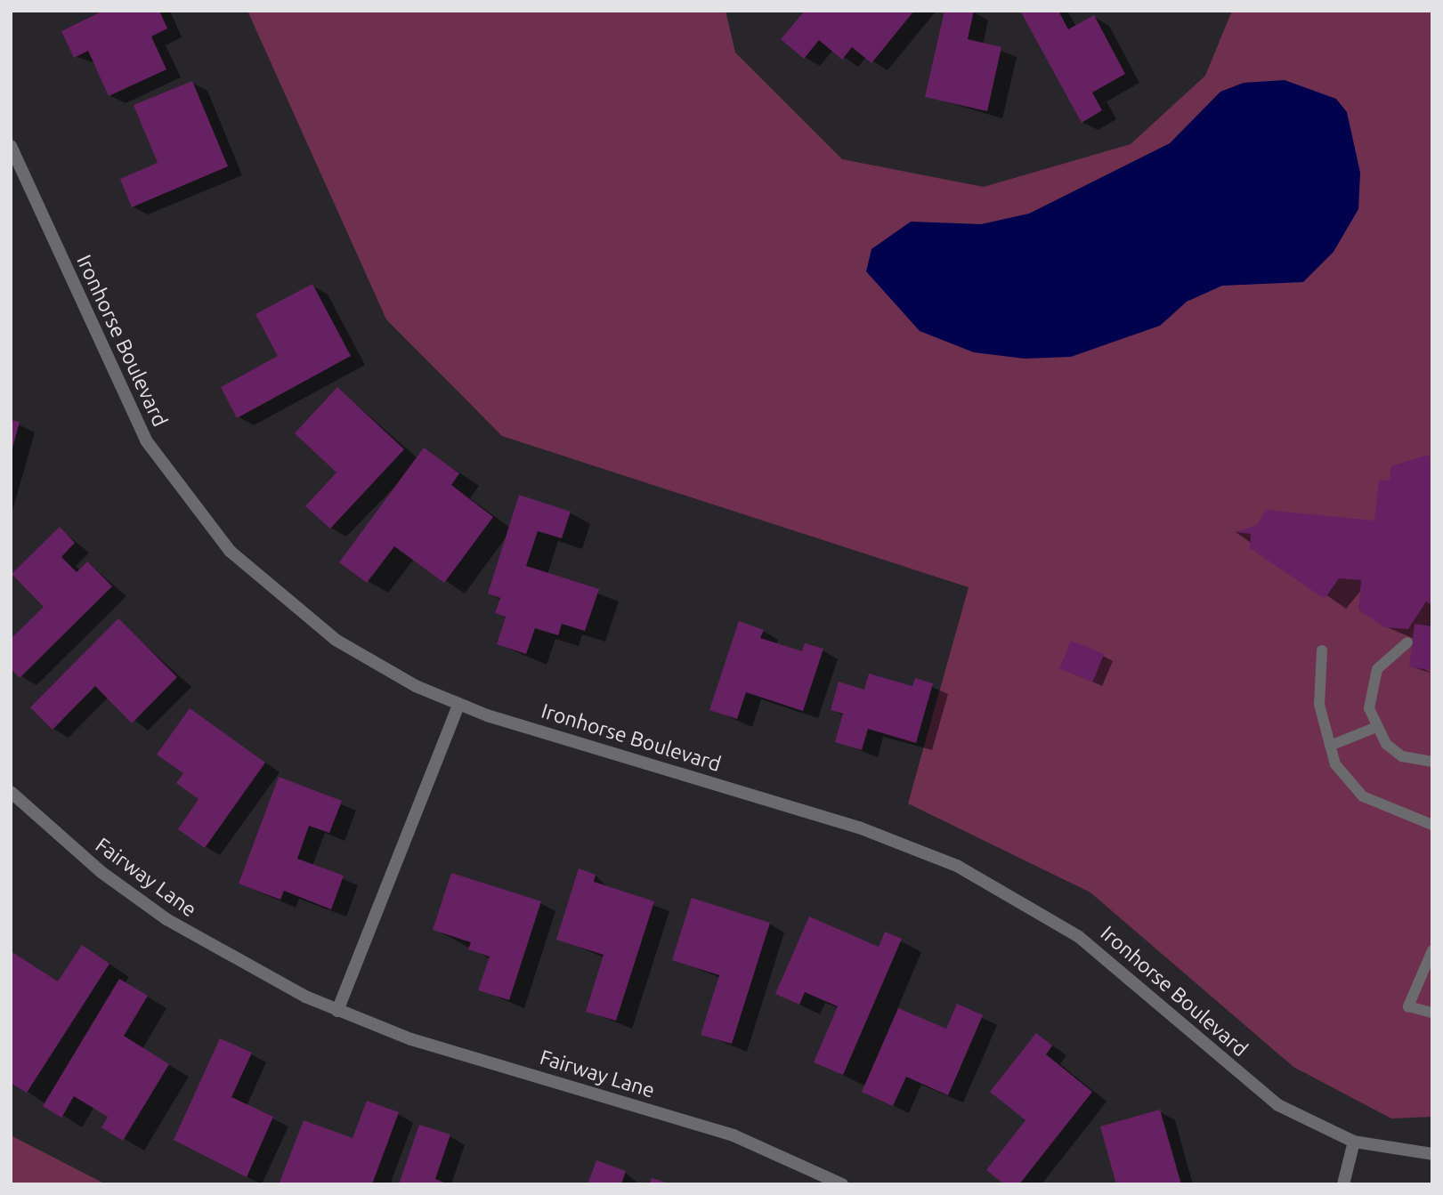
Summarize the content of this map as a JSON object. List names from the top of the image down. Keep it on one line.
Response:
{"streets":{"street":["Ironhorse Boulevard","Fairway Lane"]}}
